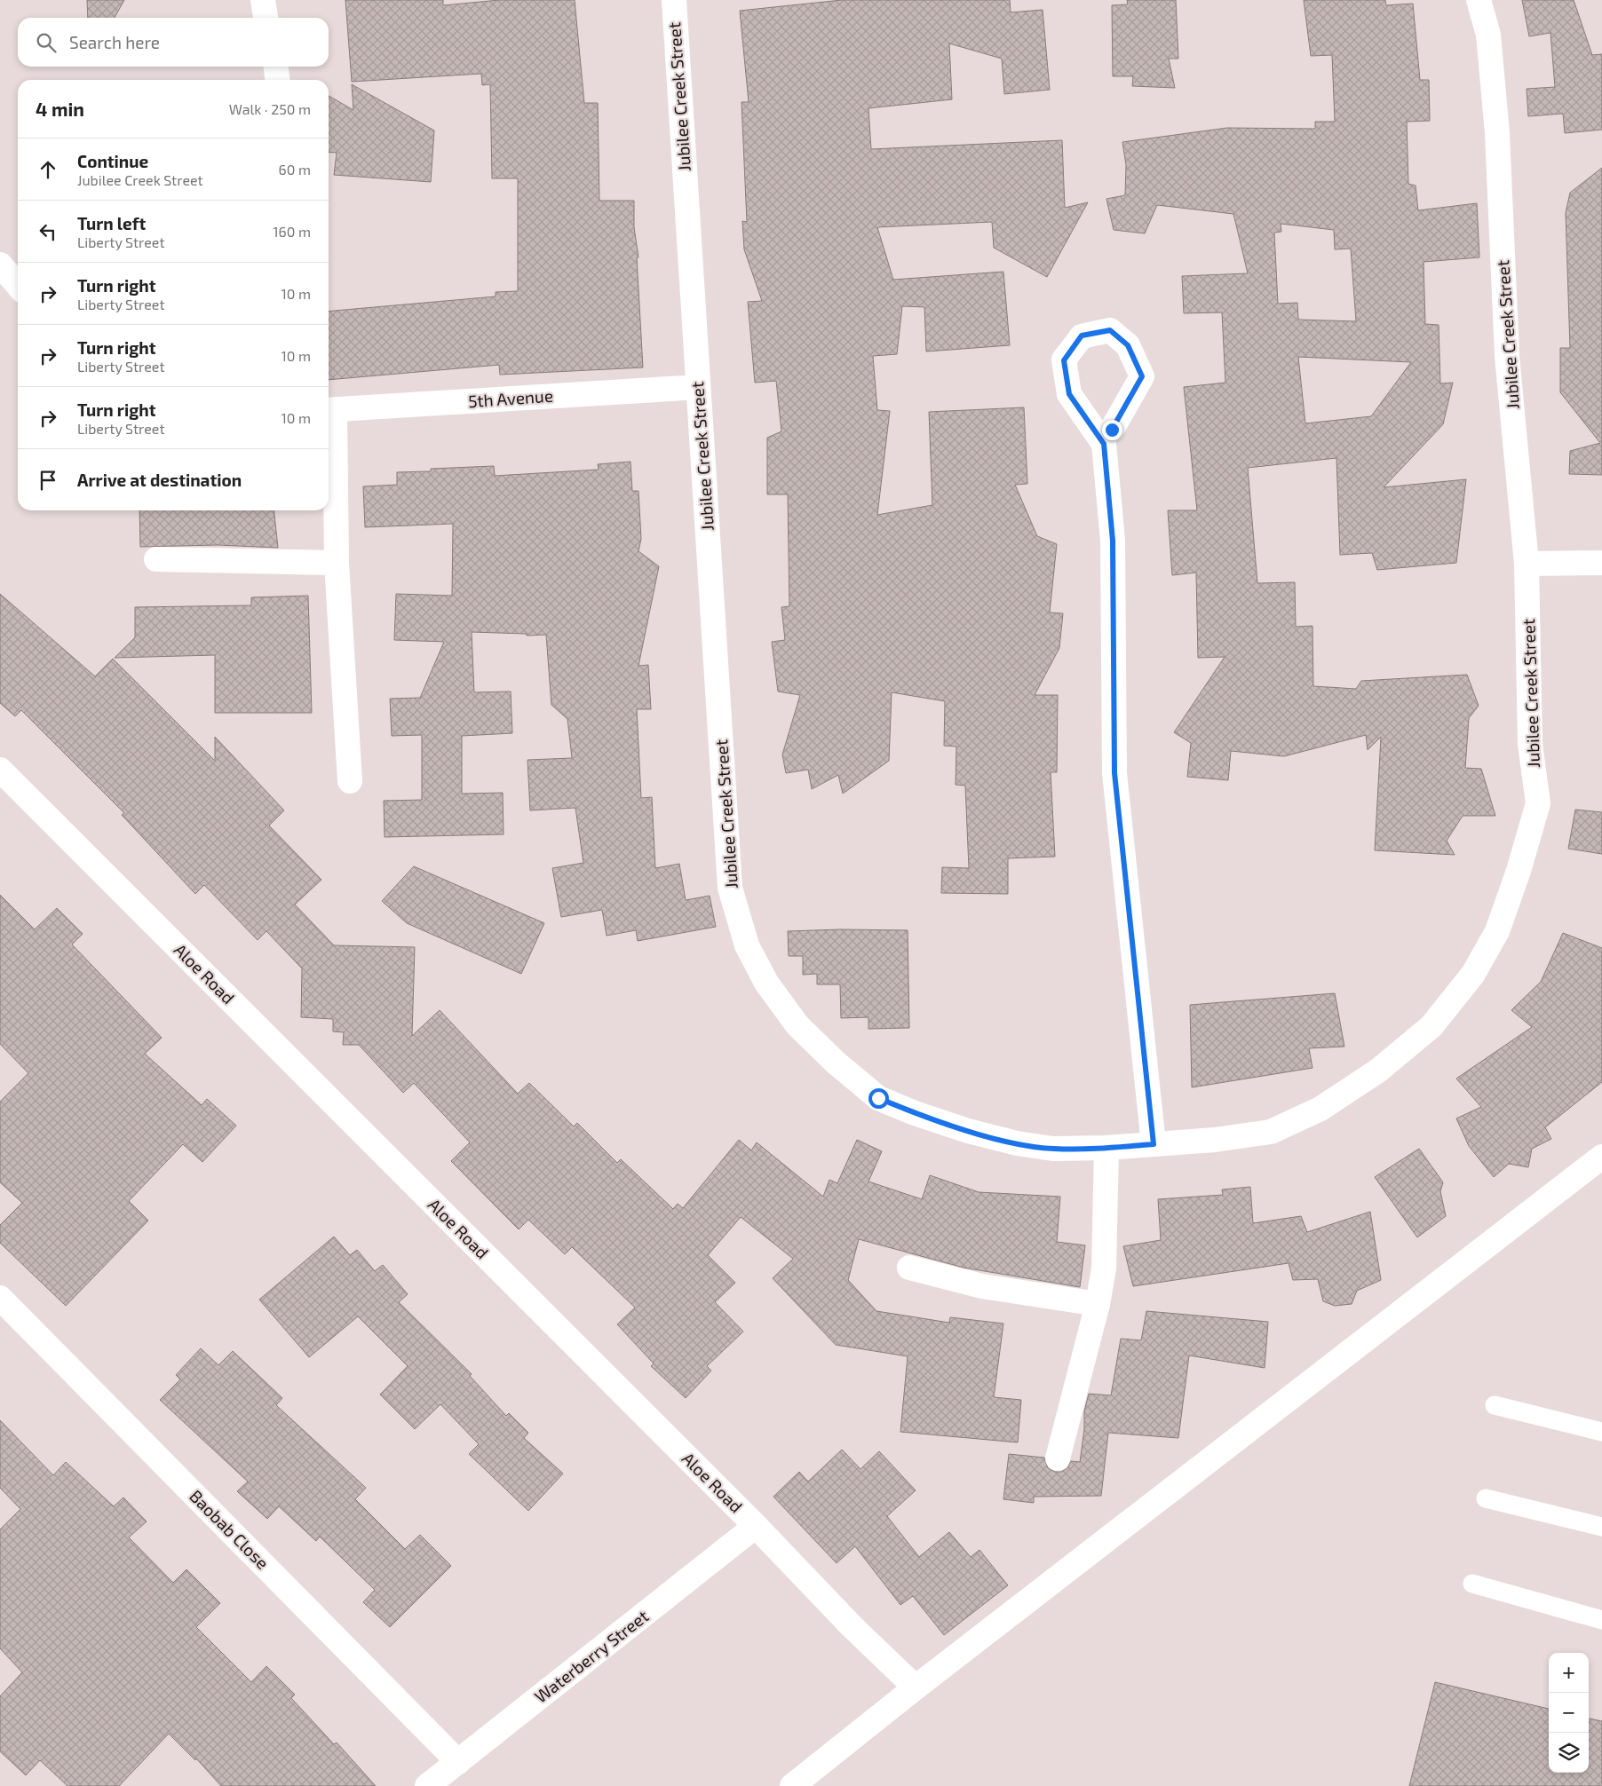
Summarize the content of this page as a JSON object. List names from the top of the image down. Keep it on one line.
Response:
{"streets":{"street":["Jubilee Creek Street","5th Avenue","Aloe Road","Baobab Close","Waterberry Street"]},"crossings":[["Jubilee Creek Street","5th Avenue"],["Aloe Road","Waterberry Street"],["Baobab Close","Waterberry Street"]],"page":{"search":"Search here","heading":["4 min","Walk · 250 m"],"list":[["Continue","Jubilee Creek Street","60 m"],["Turn left","Liberty Street","160 m"],["Turn right","Liberty Street","10 m"],["Turn right","Liberty Street","10 m"],["Turn right","Liberty Street","10 m"],"Arrive at destination"],"map_buttons":["+","−"]}}
